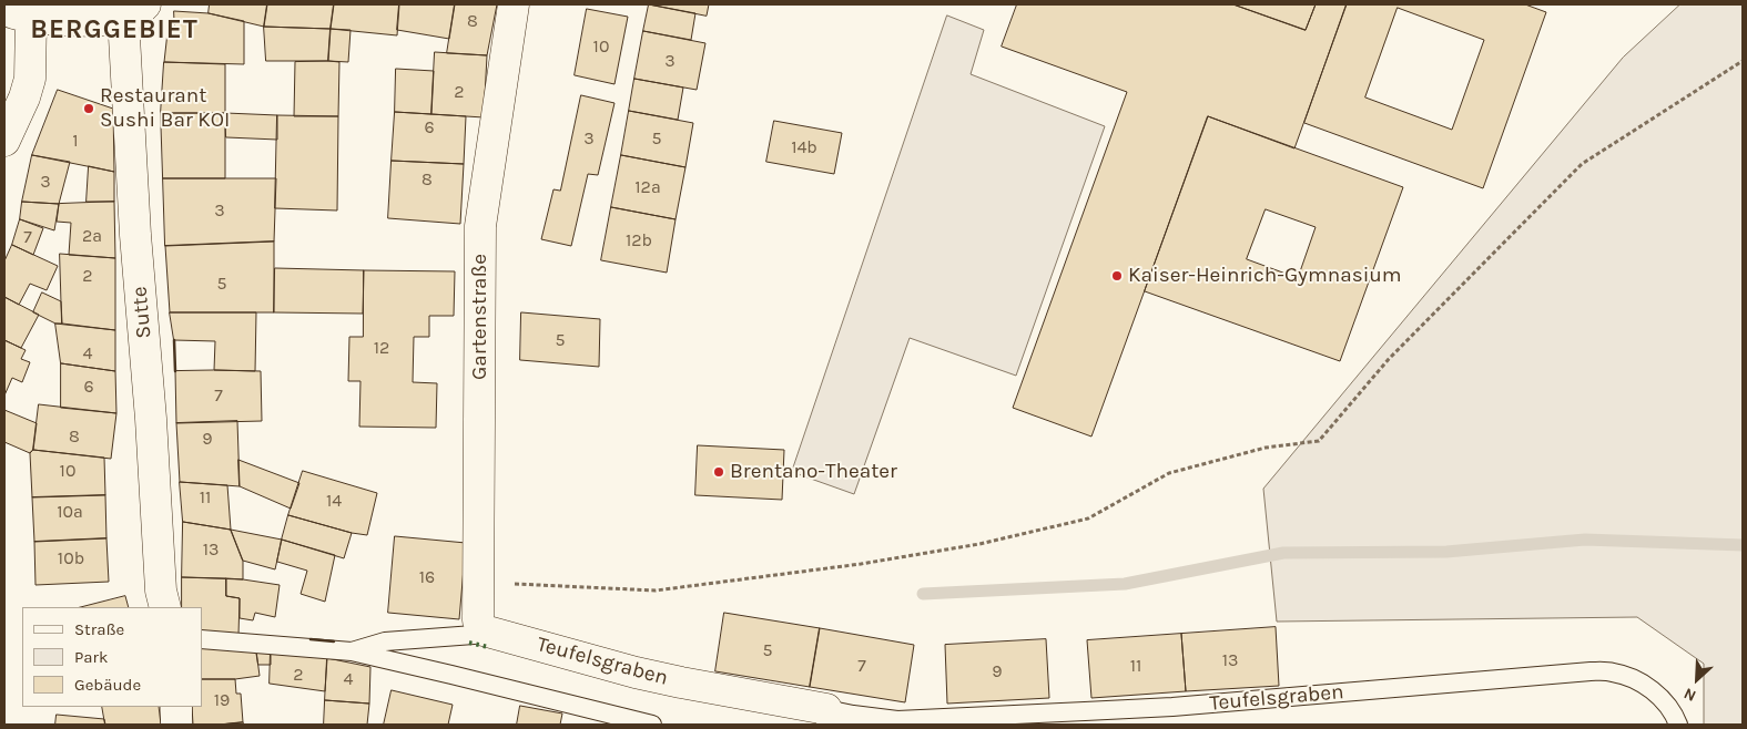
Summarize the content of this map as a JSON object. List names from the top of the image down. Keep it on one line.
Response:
{"streets":{"street":["Sutte","Gartenstraße","Teufelsgraben"]},"crossings":[["Gartenstraße","Teufelsgraben"]],"districts":["BERGGEBIET"],"places":["Restaurant Sushi Bar KOI","Kaiser-Heinrich-Gymnasium","Brentano-Theater"],"house_numbers":["8","10","3","2","6","3","5","1","14b","8","3","12a","3","2a","7","12b","2","5","5","12","4","6","7","8","9","10","11","14","10a","13","10b","16","5","13","7","11","9","2","4","19"],"legend":["Straße","Park","Gebäude"],"north":"bottom left"}
